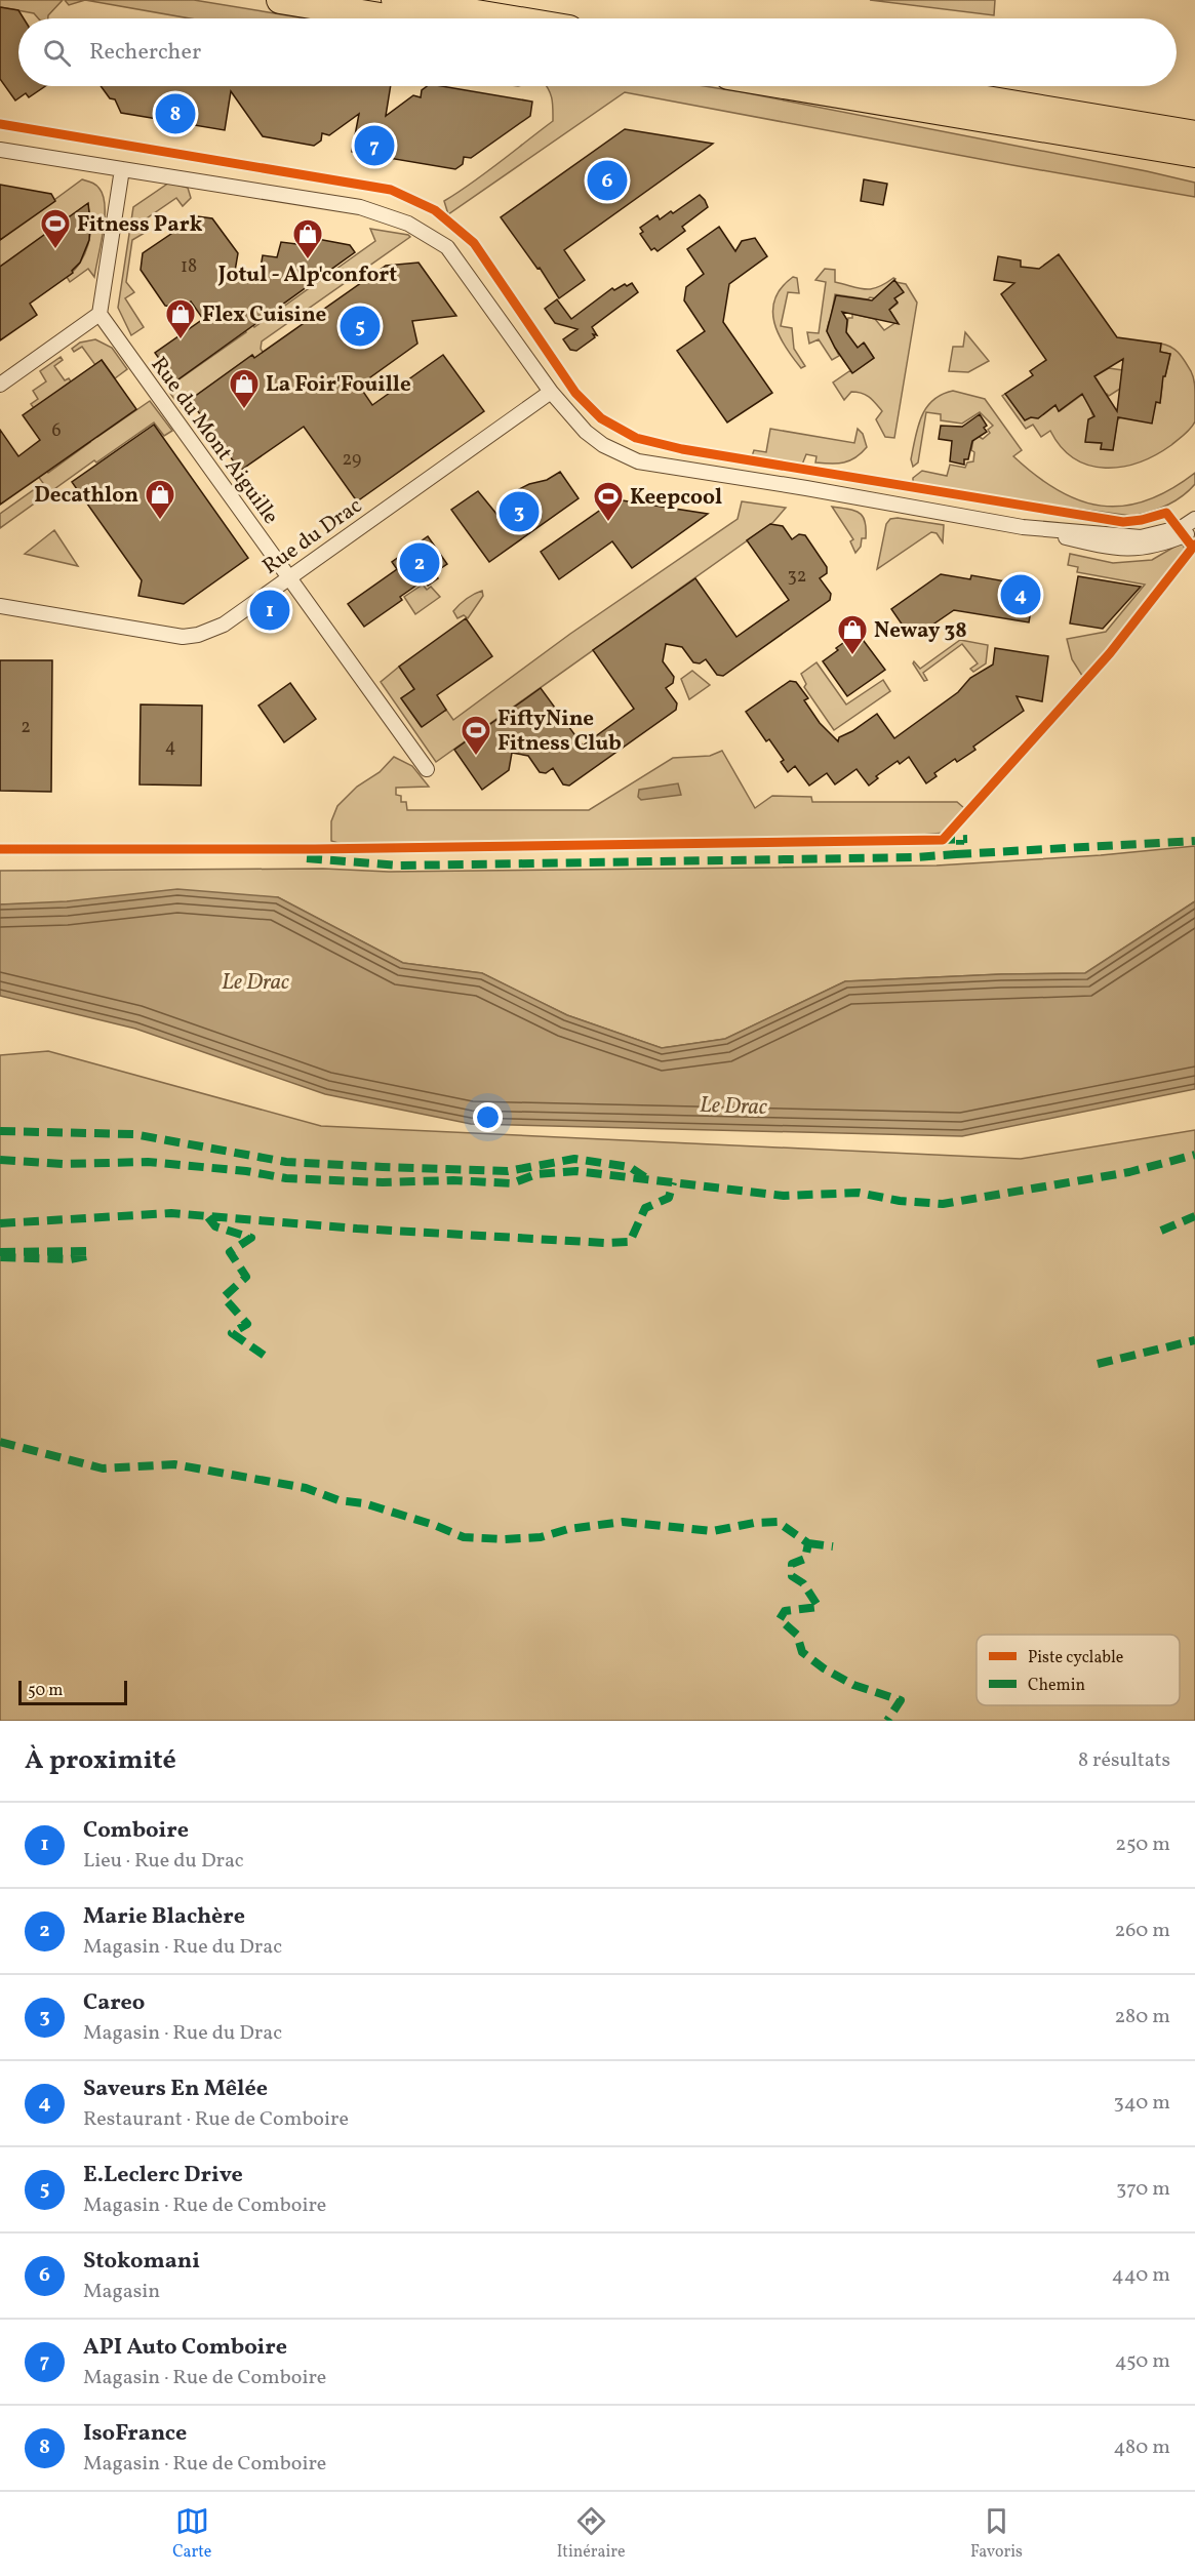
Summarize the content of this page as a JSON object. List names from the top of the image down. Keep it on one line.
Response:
{"streets":{"street":["Rue du Mont Aiguille","Rue du Drac"]},"crossings":[["Rue du Mont Aiguille","Rue du Drac"]],"water":["Le Drac"],"places":{"sports":["Fitness Park","Keepcool","FiftyNine Fitness Club"],"shop":["Jotul - Alp'confort","Flex Cuisine","La Foir'Fouille","Decathlon","Neway 38"]},"house_numbers":["18","6","29","32","2","4"],"legend":["Piste cyclable","Chemin"],"scale_bar":"50 m","page":{"search":"Rechercher","pins":["8","7","6","5","3","2","4","1"],"scale":"50 m","heading":["À proximité","8 résultats"],"list":[{"mark":"1","name":"Comboire","note":"Lieu · Rue du Drac","value":"250 m"},{"mark":"2","name":"Marie Blachère","note":"Magasin · Rue du Drac","value":"260 m"},{"mark":"3","name":"Careo","note":"Magasin · Rue du Drac","value":"280 m"},{"mark":"4","name":"Saveurs En Mêlée","note":"Restaurant · Rue de Comboire","value":"340 m"},{"mark":"5","name":"E.Leclerc Drive","note":"Magasin · Rue de Comboire","value":"370 m"},{"mark":"6","name":"Stokomani","note":"Magasin","value":"440 m"},{"mark":"7","name":"API Auto Comboire","note":"Magasin · Rue de Comboire","value":"450 m"},{"mark":"8","name":"IsoFrance","note":"Magasin · Rue de Comboire","value":"480 m"}],"nav":["Carte","Itinéraire","Favoris"]}}
